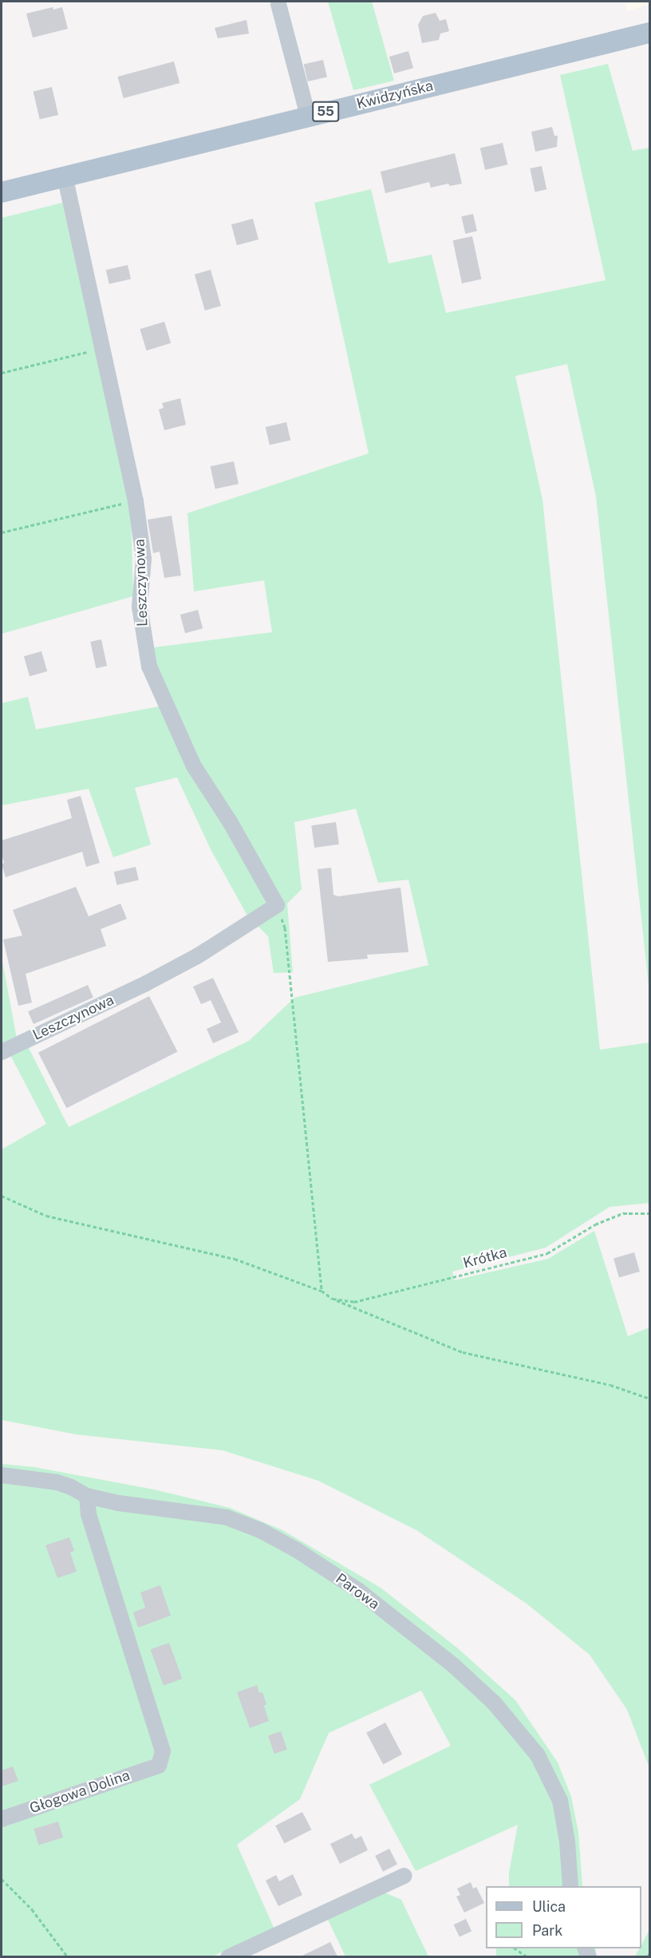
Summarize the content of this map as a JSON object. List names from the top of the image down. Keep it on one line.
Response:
{"streets":{"main road":["Kwidzyńska","55"],"street":["Leszczynowa","Parowa","Głogowa Dolina"],"path":["Krótka"]},"crossings":[["Kwidzyńska","Leszczynowa"],["Parowa","Głogowa Dolina"]],"legend":["Ulica","Park"]}
